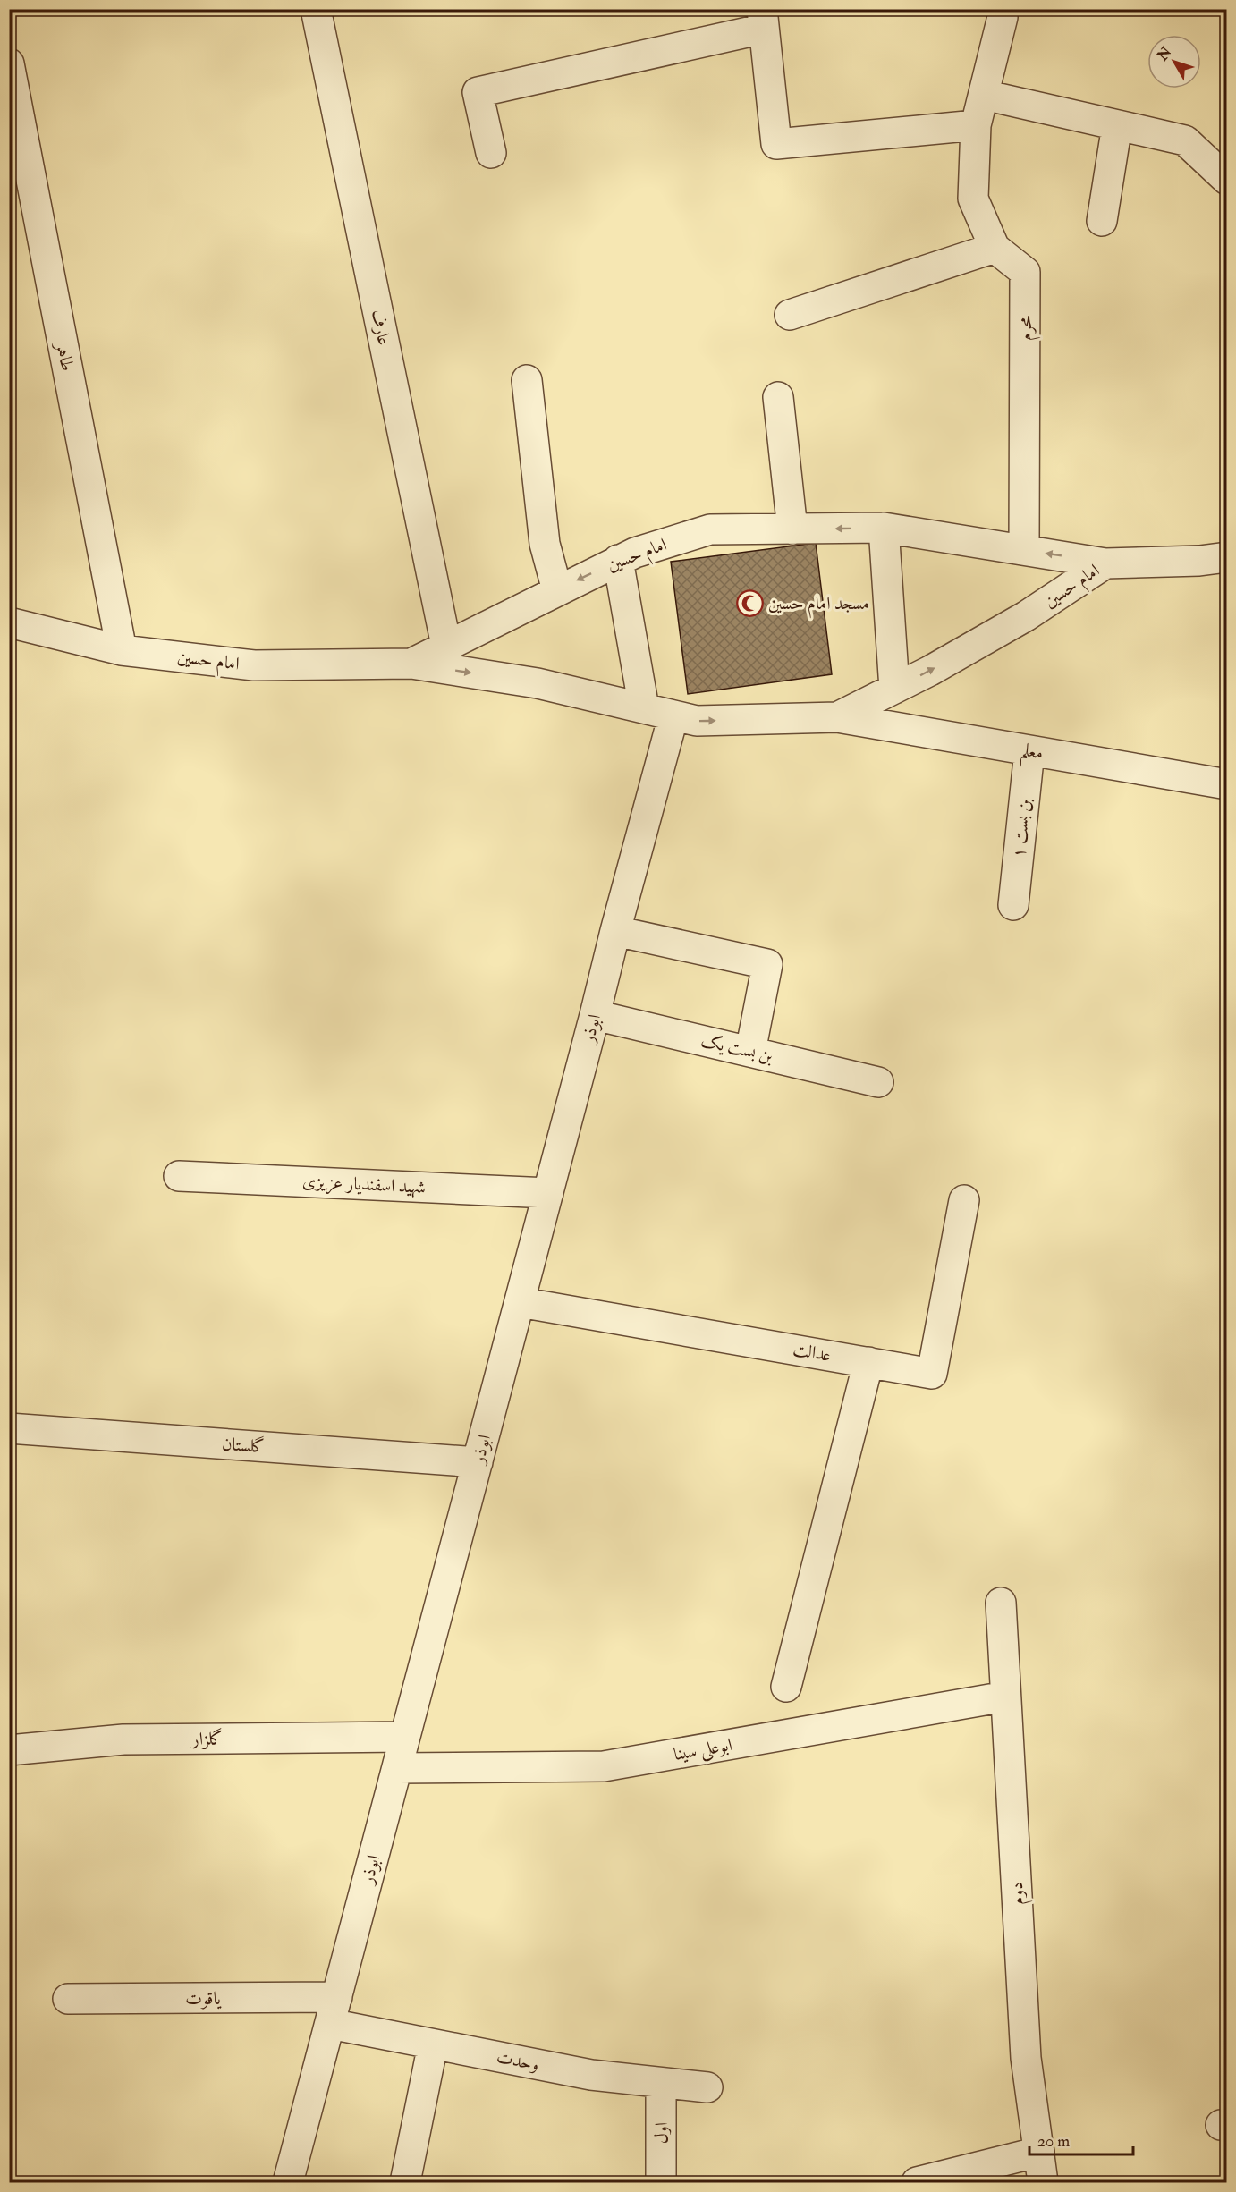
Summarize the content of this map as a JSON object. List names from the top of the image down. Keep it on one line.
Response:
{"streets":{"street":["عارف","محرم","طاهر","امام حسین","معلم","بن بست ۱","ابوذر","بن بست یک","شهید اسفندیار عزیزی","عدالت","گلستان","گلزار","ابوعلی سینا","دوم","یاقوت","وحدت","اول"]},"crossings":[["عارف","امام حسین"],["محرم","امام حسین"],["طاهر","امام حسین"],["امام حسین","معلم"],["امام حسین","ابوذر"],["معلم","بن بست ۱"],["ابوذر","بن بست یک"],["ابوذر","شهید اسفندیار عزیزی"],["ابوذر","عدالت"],["ابوذر","گلستان"],["ابوذر","گلزار"],["ابوذر","ابوعلی سینا"],["ابوذر","یاقوت"],["ابوذر","وحدت"],["ابوعلی سینا","دوم"],["یاقوت","وحدت"],["وحدت","اول"]],"places":{"mosque":["مسجد امام حسین"]},"scale_bar":"20 m","north":"top left"}
